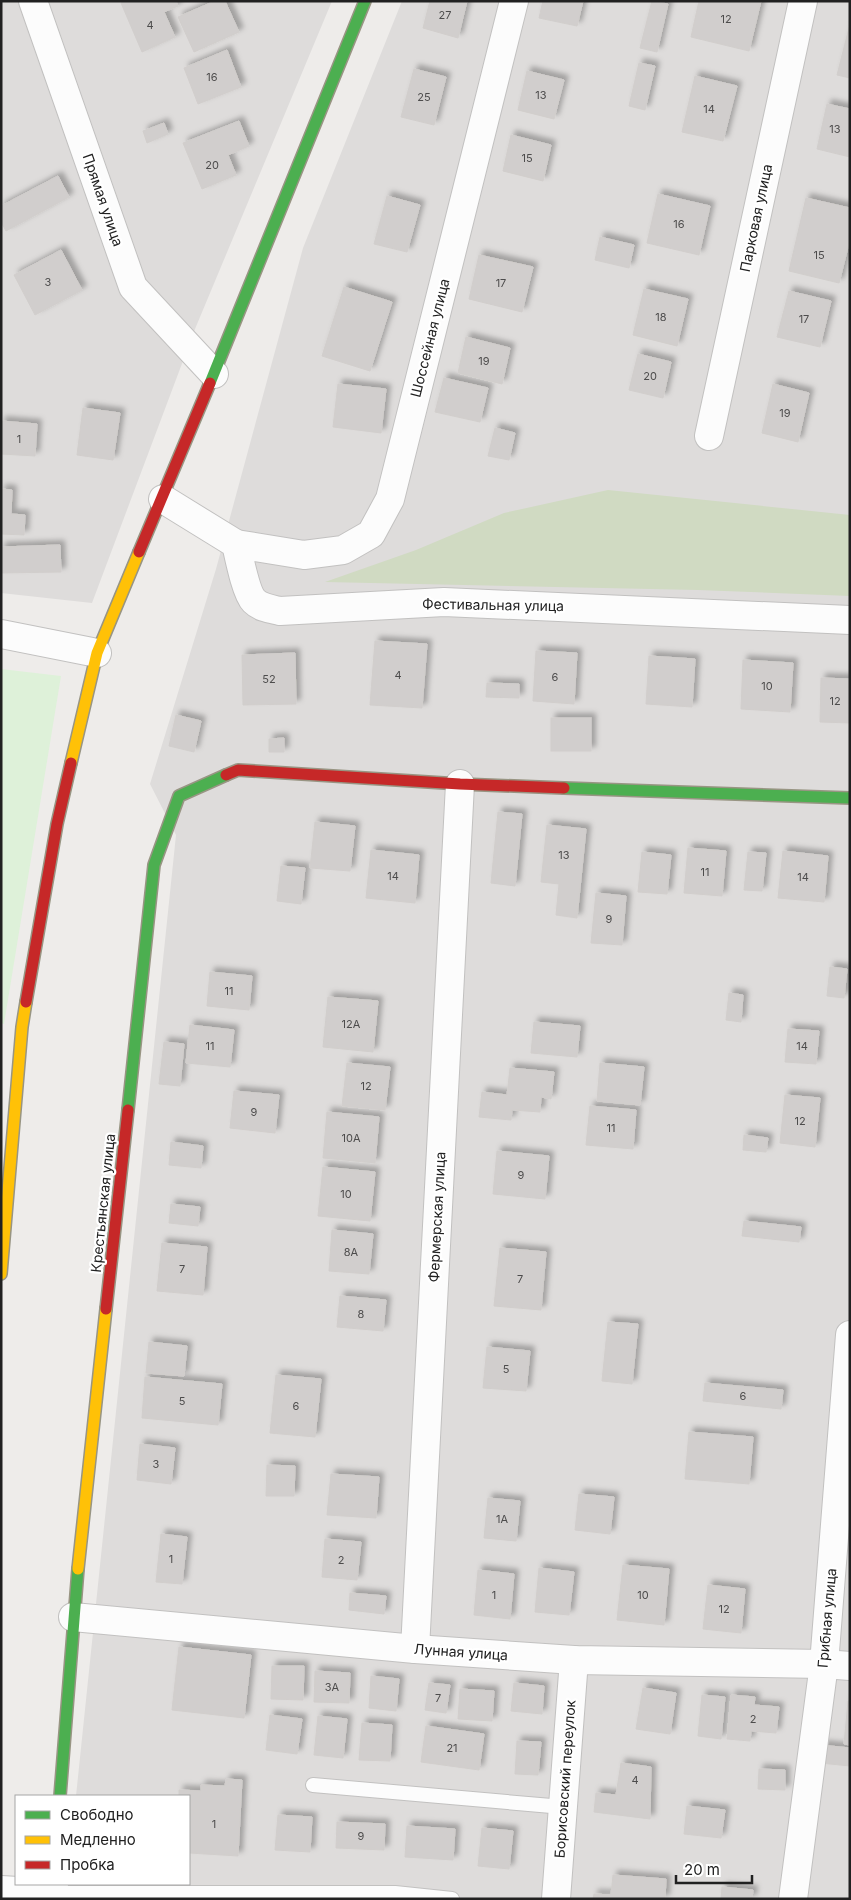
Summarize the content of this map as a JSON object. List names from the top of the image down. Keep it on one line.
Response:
{"streets":{"street":["Прямая улица","Парковая улица","Шоссейная улица","Фестивальная улица","Крестьянская улица","Фермерская улица","Грибная улица","Лунная улица","Борисовский переулок"]},"crossings":[["Шоссейная улица","Фестивальная улица"],["Крестьянская улица","Фермерская улица"],["Крестьянская улица","Лунная улица"],["Фермерская улица","Лунная улица"],["Грибная улица","Лунная улица"],["Лунная улица","Борисовский переулок"]],"house_numbers":["27","12","4","16","13","25","14","13","15","20","16","15","3","17","18","17","19","20","19","1","4","6","52","10","12","13","11","14","14","9","11","12А","11","14","12","9","12","11","10А","9","10","8А","7","7","8","5","6","5","6","3","1А","1","2","1","10","12","3А","7","2","21","4","1","9"],"legend":["Свободно","Медленно","Пробка"],"scale_bar":"20 m"}
